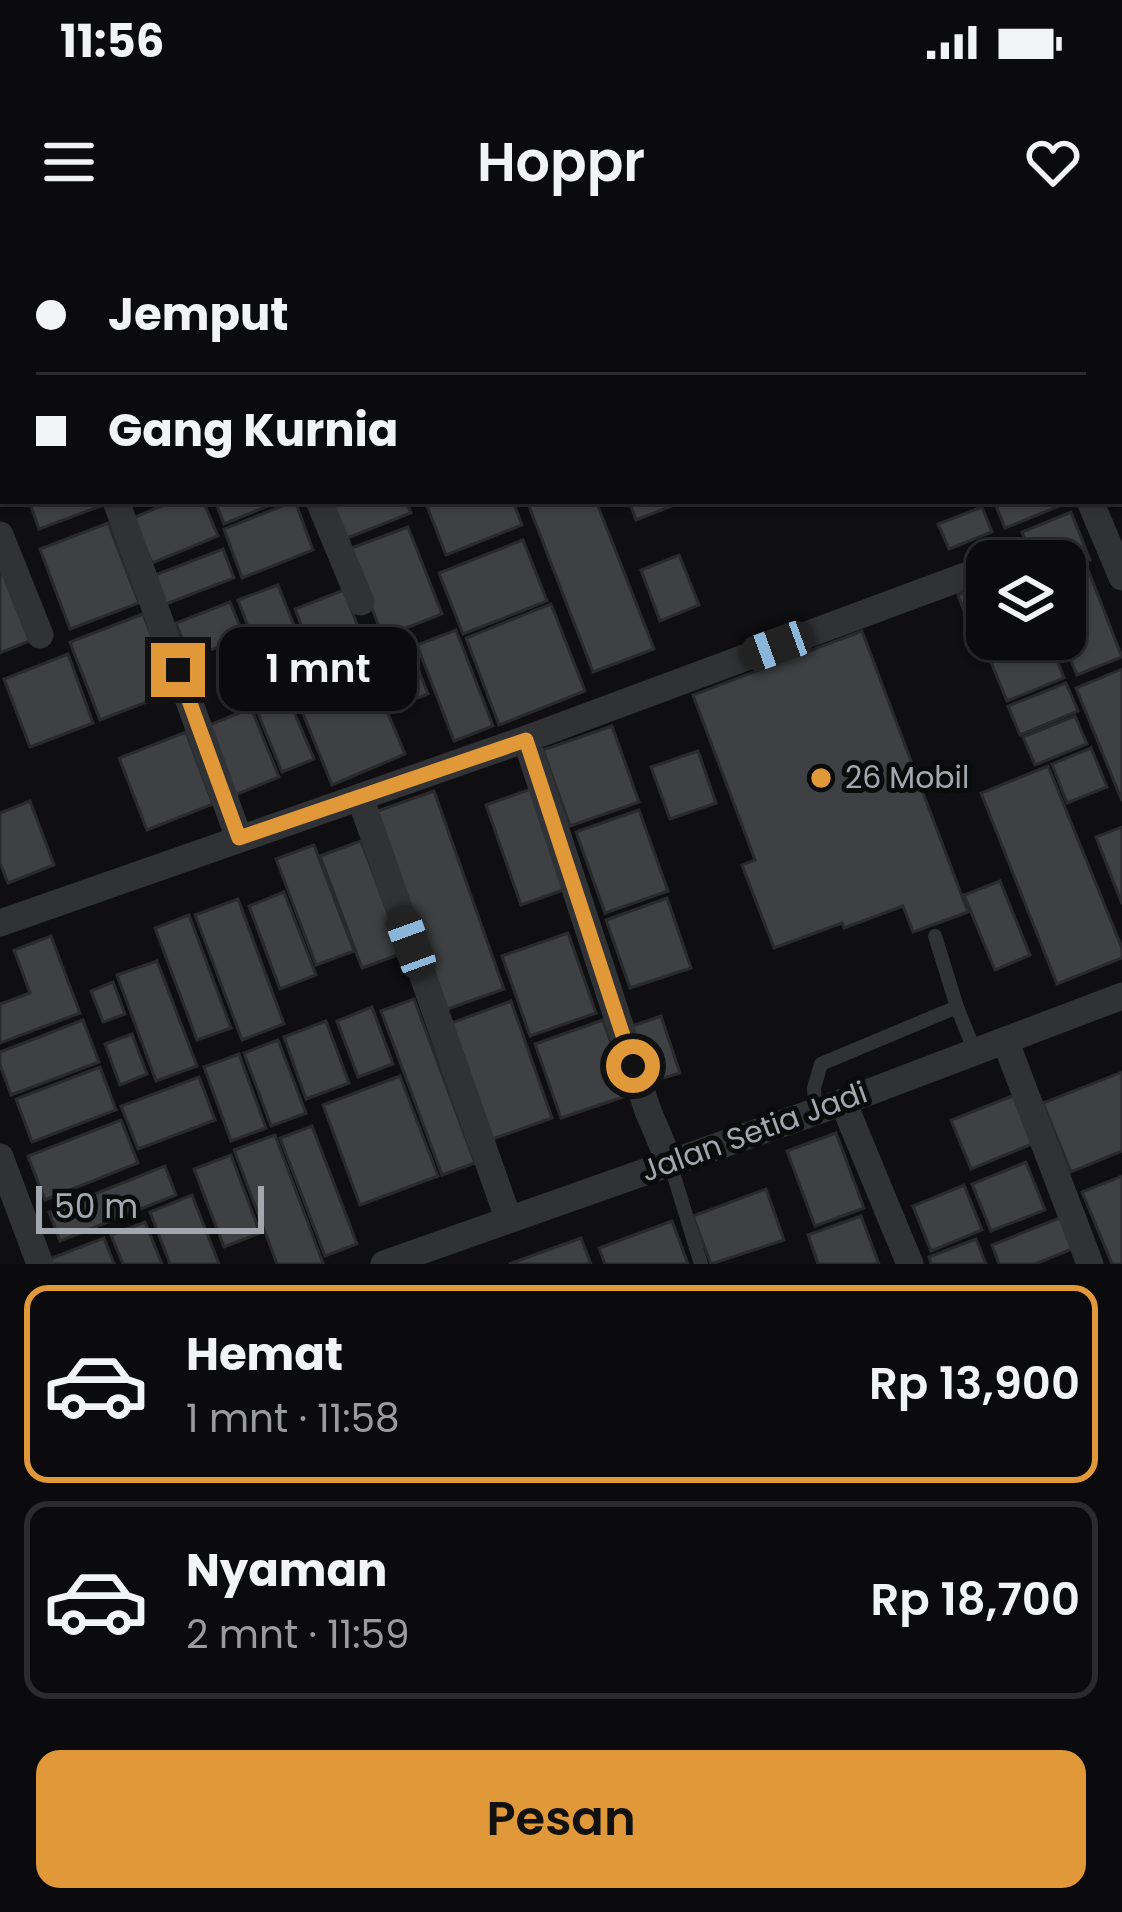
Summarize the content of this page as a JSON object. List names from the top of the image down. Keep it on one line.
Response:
{"streets":{"street":["Jalan Setia Jadi"]},"places":["26 Mobil"],"scale_bar":"50 m","page":{"status":"11:56","header":"Hoppr","banner":["Jemput","Gang Kurnia"],"bubble":"1 mnt","scale":"50 m","list":[{"name":"Hemat","note":"1 mnt · 11:58","value":"Rp 13,900"},{"name":"Nyaman","note":"2 mnt · 11:59","value":"Rp 18,700"}],"buttons":"Pesan"}}
